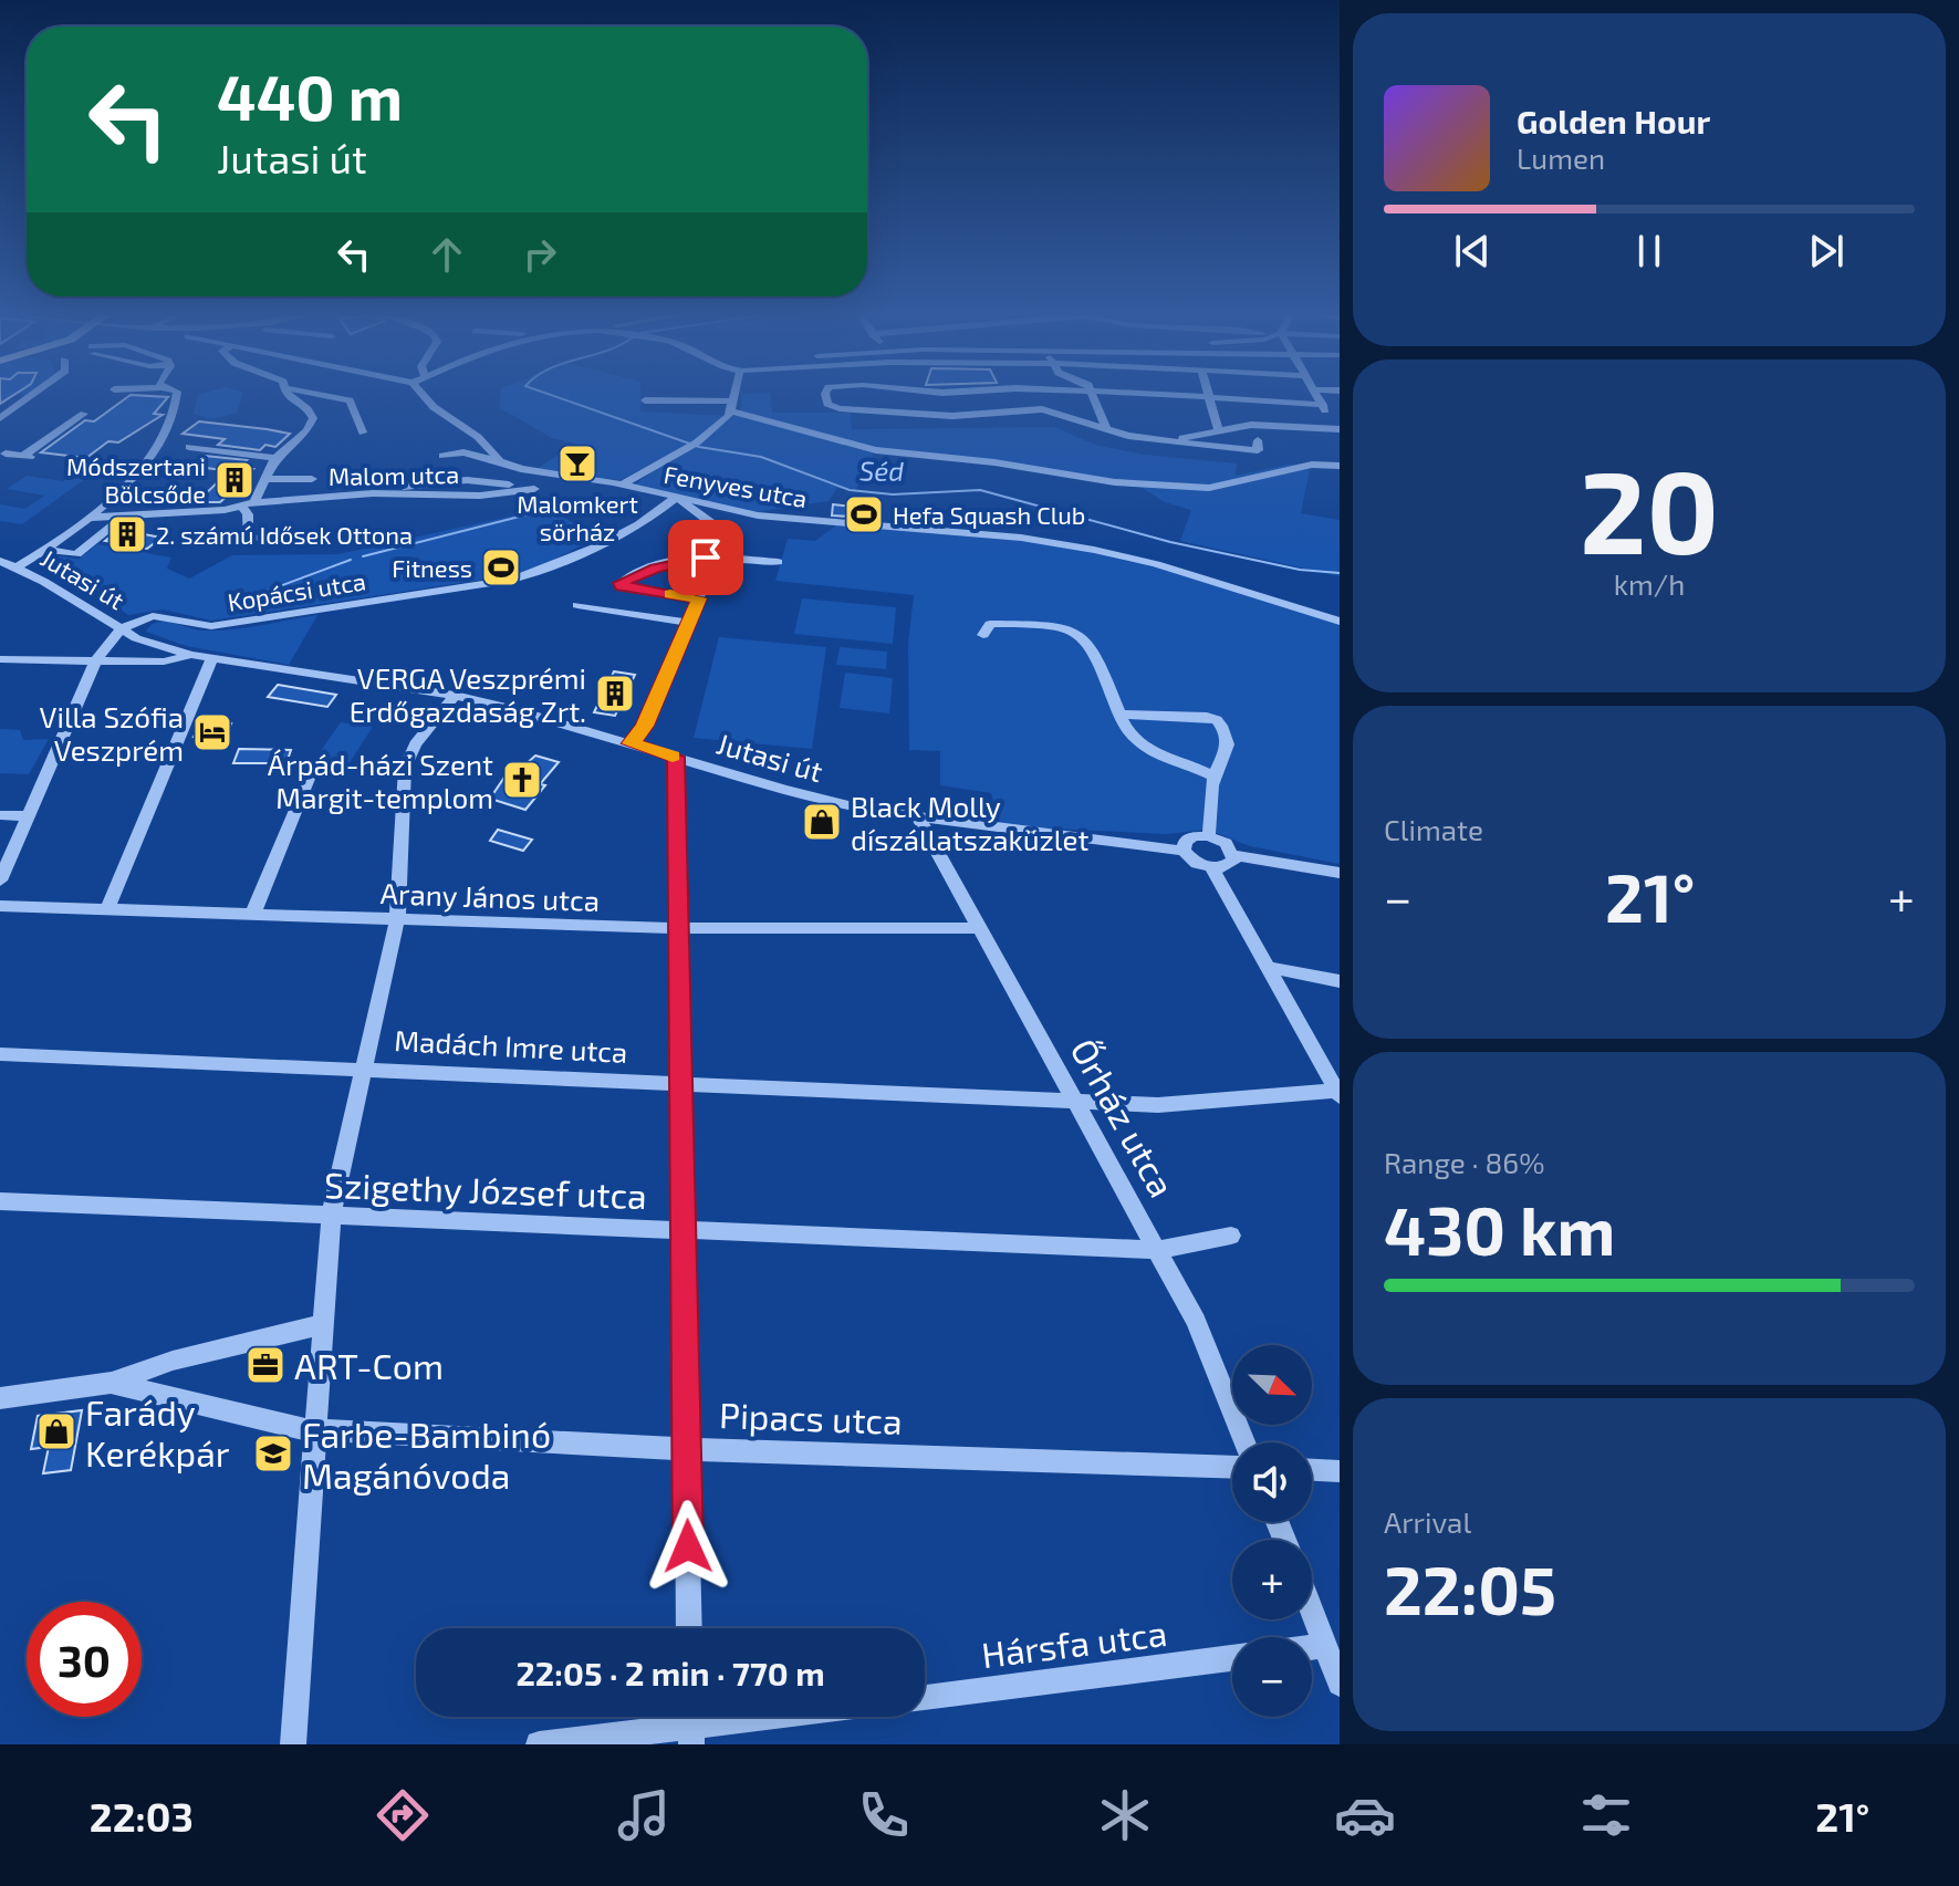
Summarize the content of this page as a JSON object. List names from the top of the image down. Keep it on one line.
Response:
{"streets":{"street":["Malom utca","Fenyves utca","Jutasi út","Kopácsi utca","Arany János utca","Madách Imre utca","Őrház utca","Szigethy József utca","Pipacs utca","Hársfa utca"]},"crossings":[["Fenyves utca","Kopácsi utca"],["Jutasi út","Kopácsi utca"],["Jutasi út","Őrház utca"],["Arany János utca","Őrház utca"],["Madách Imre utca","Őrház utca"],["Őrház utca","Szigethy József utca"]],"water":["Séd"],"places":{"bar":["Malomkert sörház"],"building":["Módszertani Bölcsőde","2. számú Idősek Ottona","VERGA Veszprémi Erdőgazdaság Zrt."],"sports":["Hefa Squash Club","Fitness"],"hotel":["Villa Szófia Veszprém"],"church":["Árpád-házi Szent Margit-templom"],"shop":["Black Molly díszállatszaküzlet","Farády Kerékpár"],"office":["ART-Com"],"school or university":["Farbe-Bambinó Magánóvoda"]},"north":"bottom right","page":{"turn":["440 m","Jutasi út"],"song":["Golden Hour","Lumen"],"tile":[["20","km/h"],"Climate",["Range · 86%","430 km"],["Arrival","22:05"]],"heat":["−","21°","+"],"map_buttons":["+","−"],"limit":"30","trip":"22:05 · 2 min · 770 m","tabs":["22:03","21°"]}}
